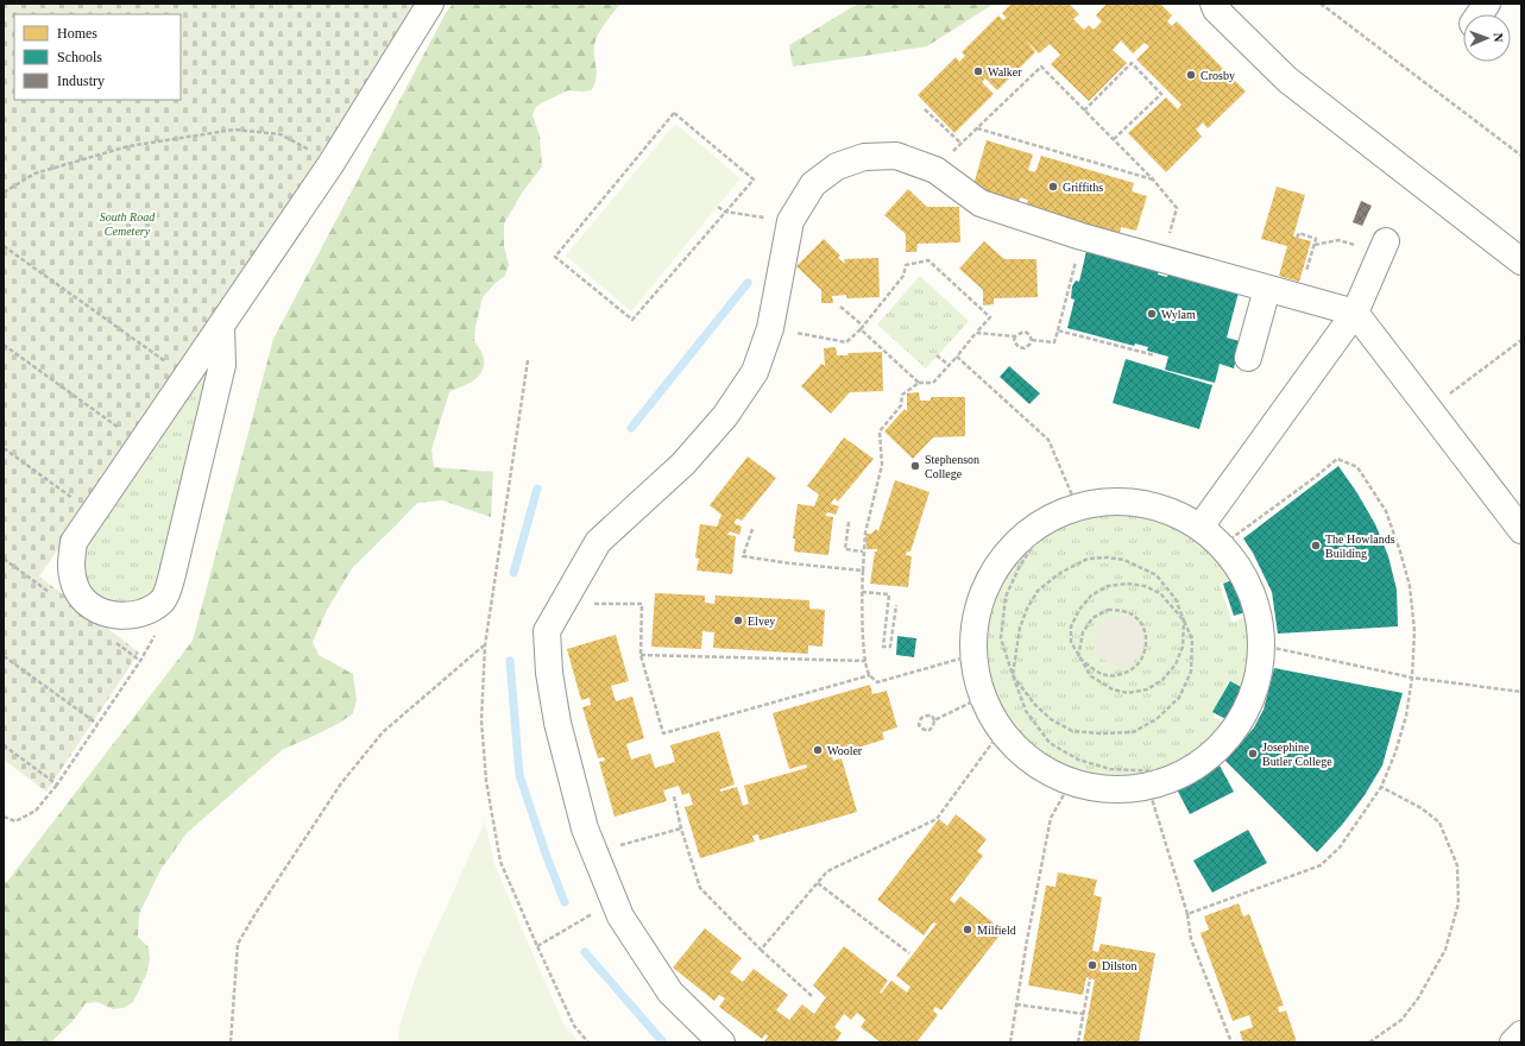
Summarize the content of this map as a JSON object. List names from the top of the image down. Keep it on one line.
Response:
{"parks":["South Road Cemetery"],"places":["Walker","Crosby","Griffiths","Wylam","Stephenson College","The Howlands Building","Elvey","Wooler","Josephine Butler College","Milfield","Dilston"],"legend":["Homes","Schools","Industry"],"north":"right"}
